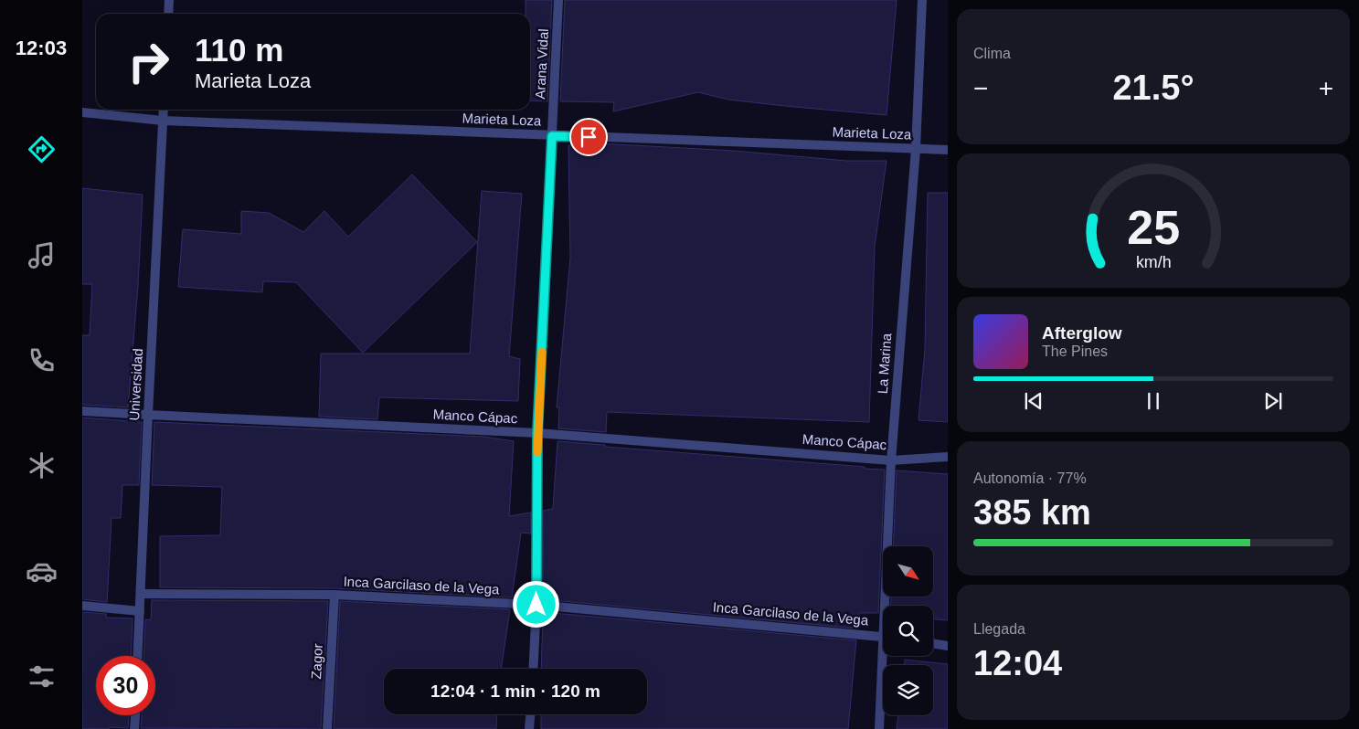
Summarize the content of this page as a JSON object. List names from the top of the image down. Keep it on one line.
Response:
{"streets":{"street":["Arana Vidal","Marieta Loza","La Marina","Universidad","Manco Cápac","Inca Garcilaso de la Vega","Zagor"]},"crossings":[["Arana Vidal","Marieta Loza"],["Arana Vidal","Manco Cápac"],["Arana Vidal","Inca Garcilaso de la Vega"],["Marieta Loza","La Marina"],["Marieta Loza","Universidad"],["La Marina","Manco Cápac"],["Universidad","Manco Cápac"],["Universidad","Inca Garcilaso de la Vega"],["Inca Garcilaso de la Vega","Zagor"]],"north":"bottom right","page":{"tabs":"12:03","tile":["Clima",["Autonomía · 77%","385 km"],["Llegada","12:04"]],"turn":["110 m","Marieta Loza"],"heat":["−","21.5°","+"],"song":["Afterglow","The Pines"],"limit":"30","trip":"12:04 · 1 min · 120 m","gauge":["25","km/h"]}}
